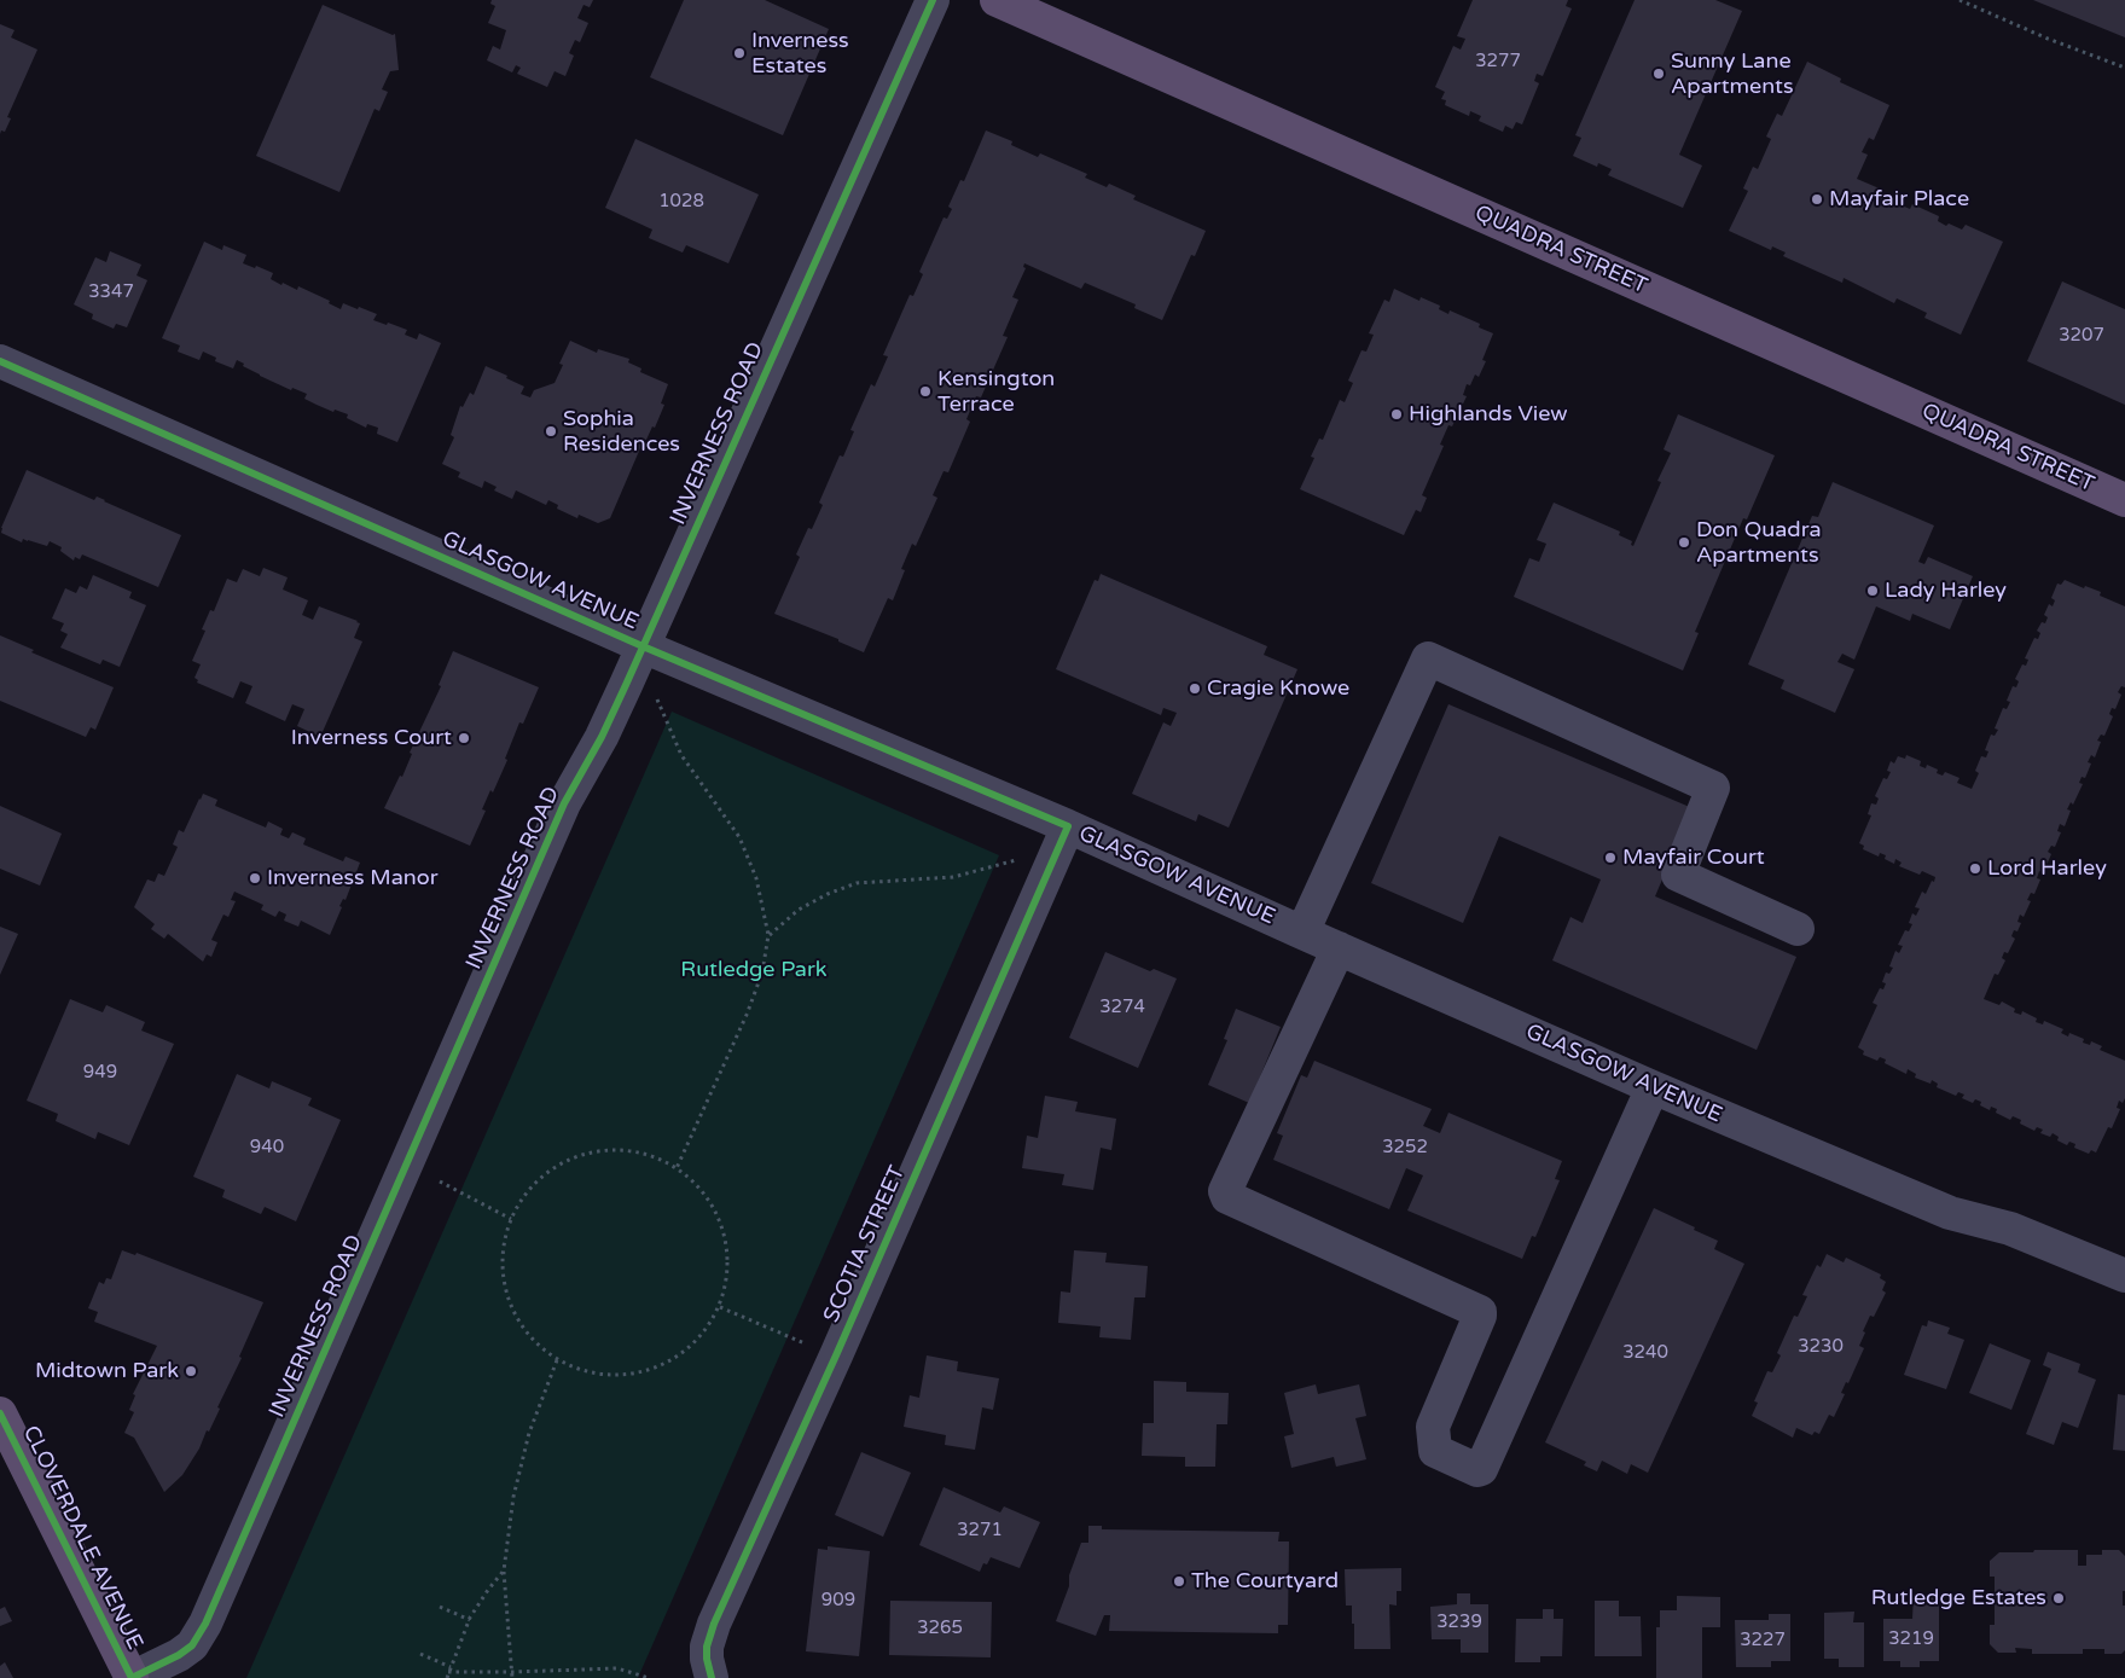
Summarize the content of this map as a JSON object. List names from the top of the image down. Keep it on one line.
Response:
{"streets":{"main road":["QUADRA STREET","CLOVERDALE AVENUE"],"street":["INVERNESS ROAD","GLASGOW AVENUE","SCOTIA STREET"]},"crossings":[["INVERNESS ROAD","GLASGOW AVENUE"],["INVERNESS ROAD","CLOVERDALE AVENUE"],["GLASGOW AVENUE","SCOTIA STREET"]],"parks":["Rutledge Park"],"places":["Inverness Estates","Sunny Lane Apartments","Mayfair Place","Kensington Terrace","Highlands View","Sophia Residences","Don Quadra Apartments","Lady Harley","Cragie Knowe","Inverness Court","Mayfair Court","Lord Harley","Inverness Manor","Midtown Park","The Courtyard","Rutledge Estates"],"house_numbers":["3277","1028","3347","3207","3274","949","940","3252","3230","3240","3271","909","3239","3265","3219","3227"]}
